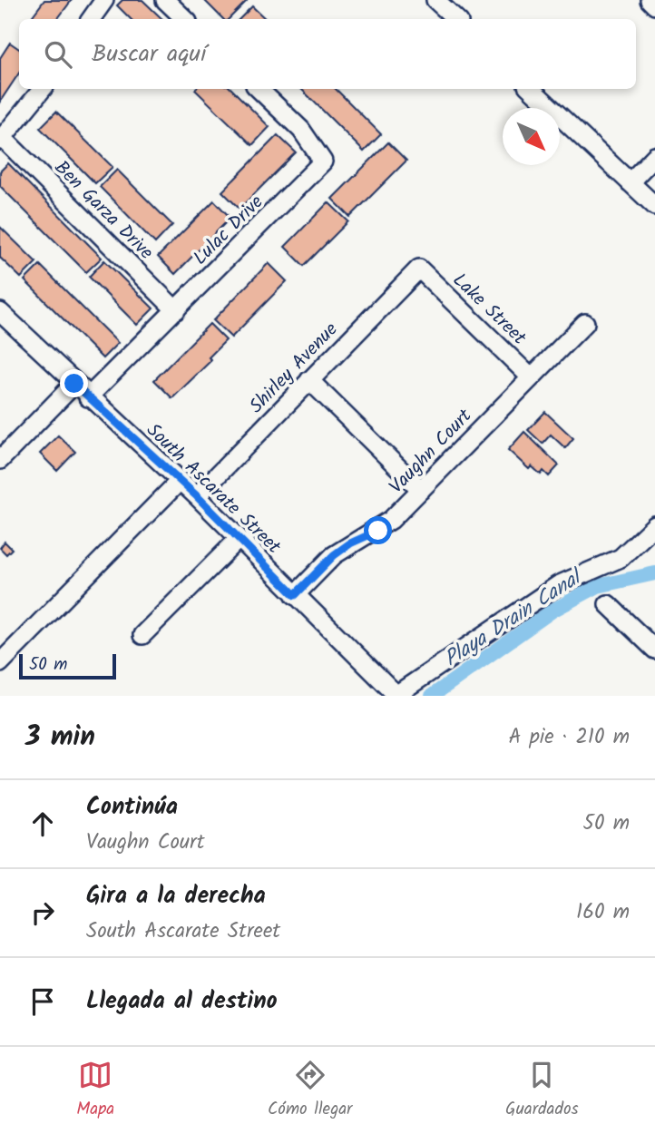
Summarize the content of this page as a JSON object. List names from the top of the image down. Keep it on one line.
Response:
{"streets":{"street":["Ben Garza Drive","Lulac Drive","Lake Street","Shirley Avenue","Vaughn Court","South Ascarate Street"]},"crossings":[["Ben Garza Drive","Lulac Drive"],["Lulac Drive","South Ascarate Street"],["Lake Street","Shirley Avenue"],["Lake Street","Vaughn Court"],["Shirley Avenue","South Ascarate Street"],["Vaughn Court","South Ascarate Street"]],"water":["Playa Drain Canal"],"scale_bar":"50 m","north":"bottom right","page":{"search":"Buscar aquí","scale":"50 m","heading":["3 min","A pie · 210 m"],"list":[["Continúa","Vaughn Court","50 m"],["Gira a la derecha","South Ascarate Street","160 m"],"Llegada al destino"],"nav":["Mapa","Cómo llegar","Guardados"]}}
